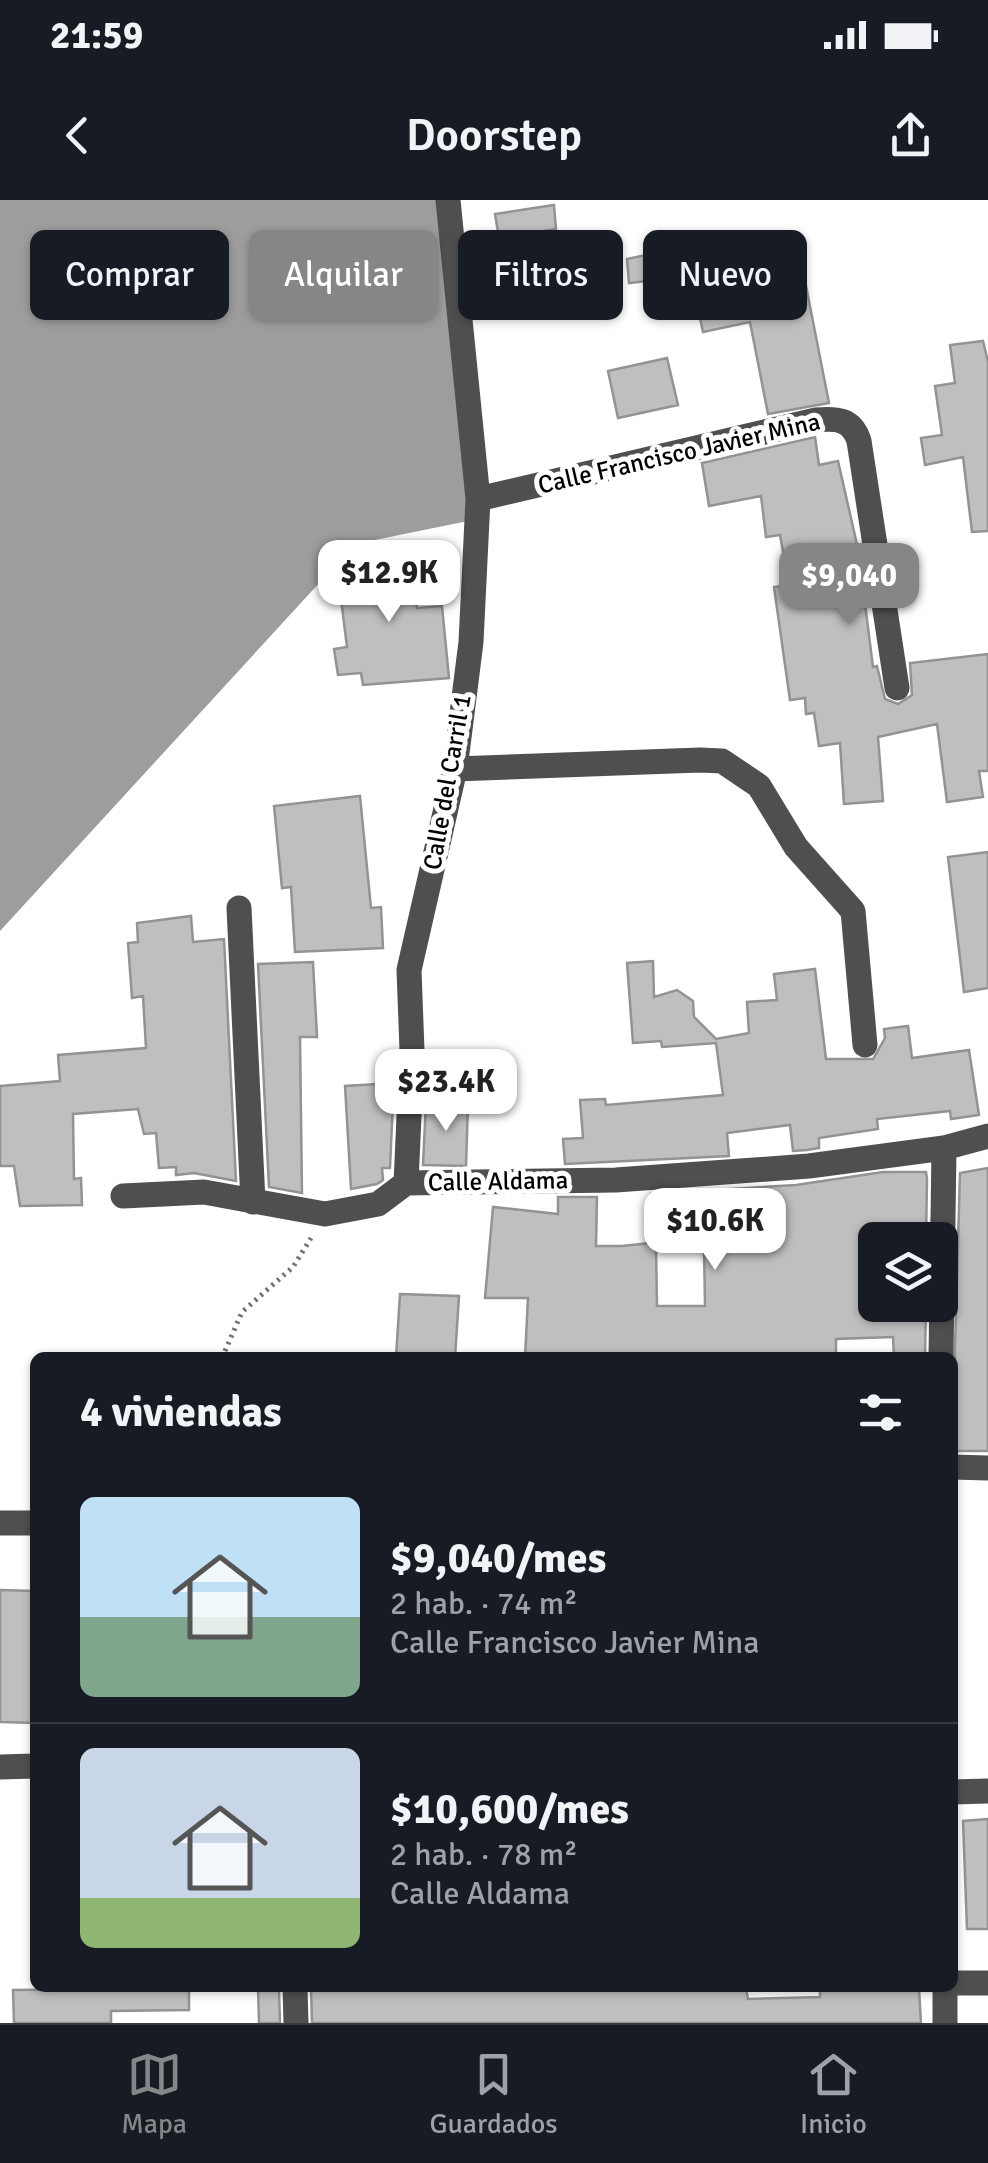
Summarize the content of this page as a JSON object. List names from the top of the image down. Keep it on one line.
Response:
{"streets":{"street":["Calle Francisco Javier Mina","Calle del Carril 1","Calle Aldama"]},"crossings":[["Calle Francisco Javier Mina","Calle del Carril 1"],["Calle del Carril 1","Calle Aldama"]],"page":{"status":"21:59","header":"Doorstep","chip":["Comprar","Alquilar","Filtros","Nuevo"],"price":["$12.9K","$9,040","$23.4K","$10.6K"],"heading":"4 viviendas","list":[{"name":"$9,040/mes","note":"2 hab. · 74 m² · Calle Francisco Javier Mina"},{"name":"$10,600/mes","note":"2 hab. · 78 m² · Calle Aldama"}],"tabs":["Mapa","Guardados","Inicio"]}}
